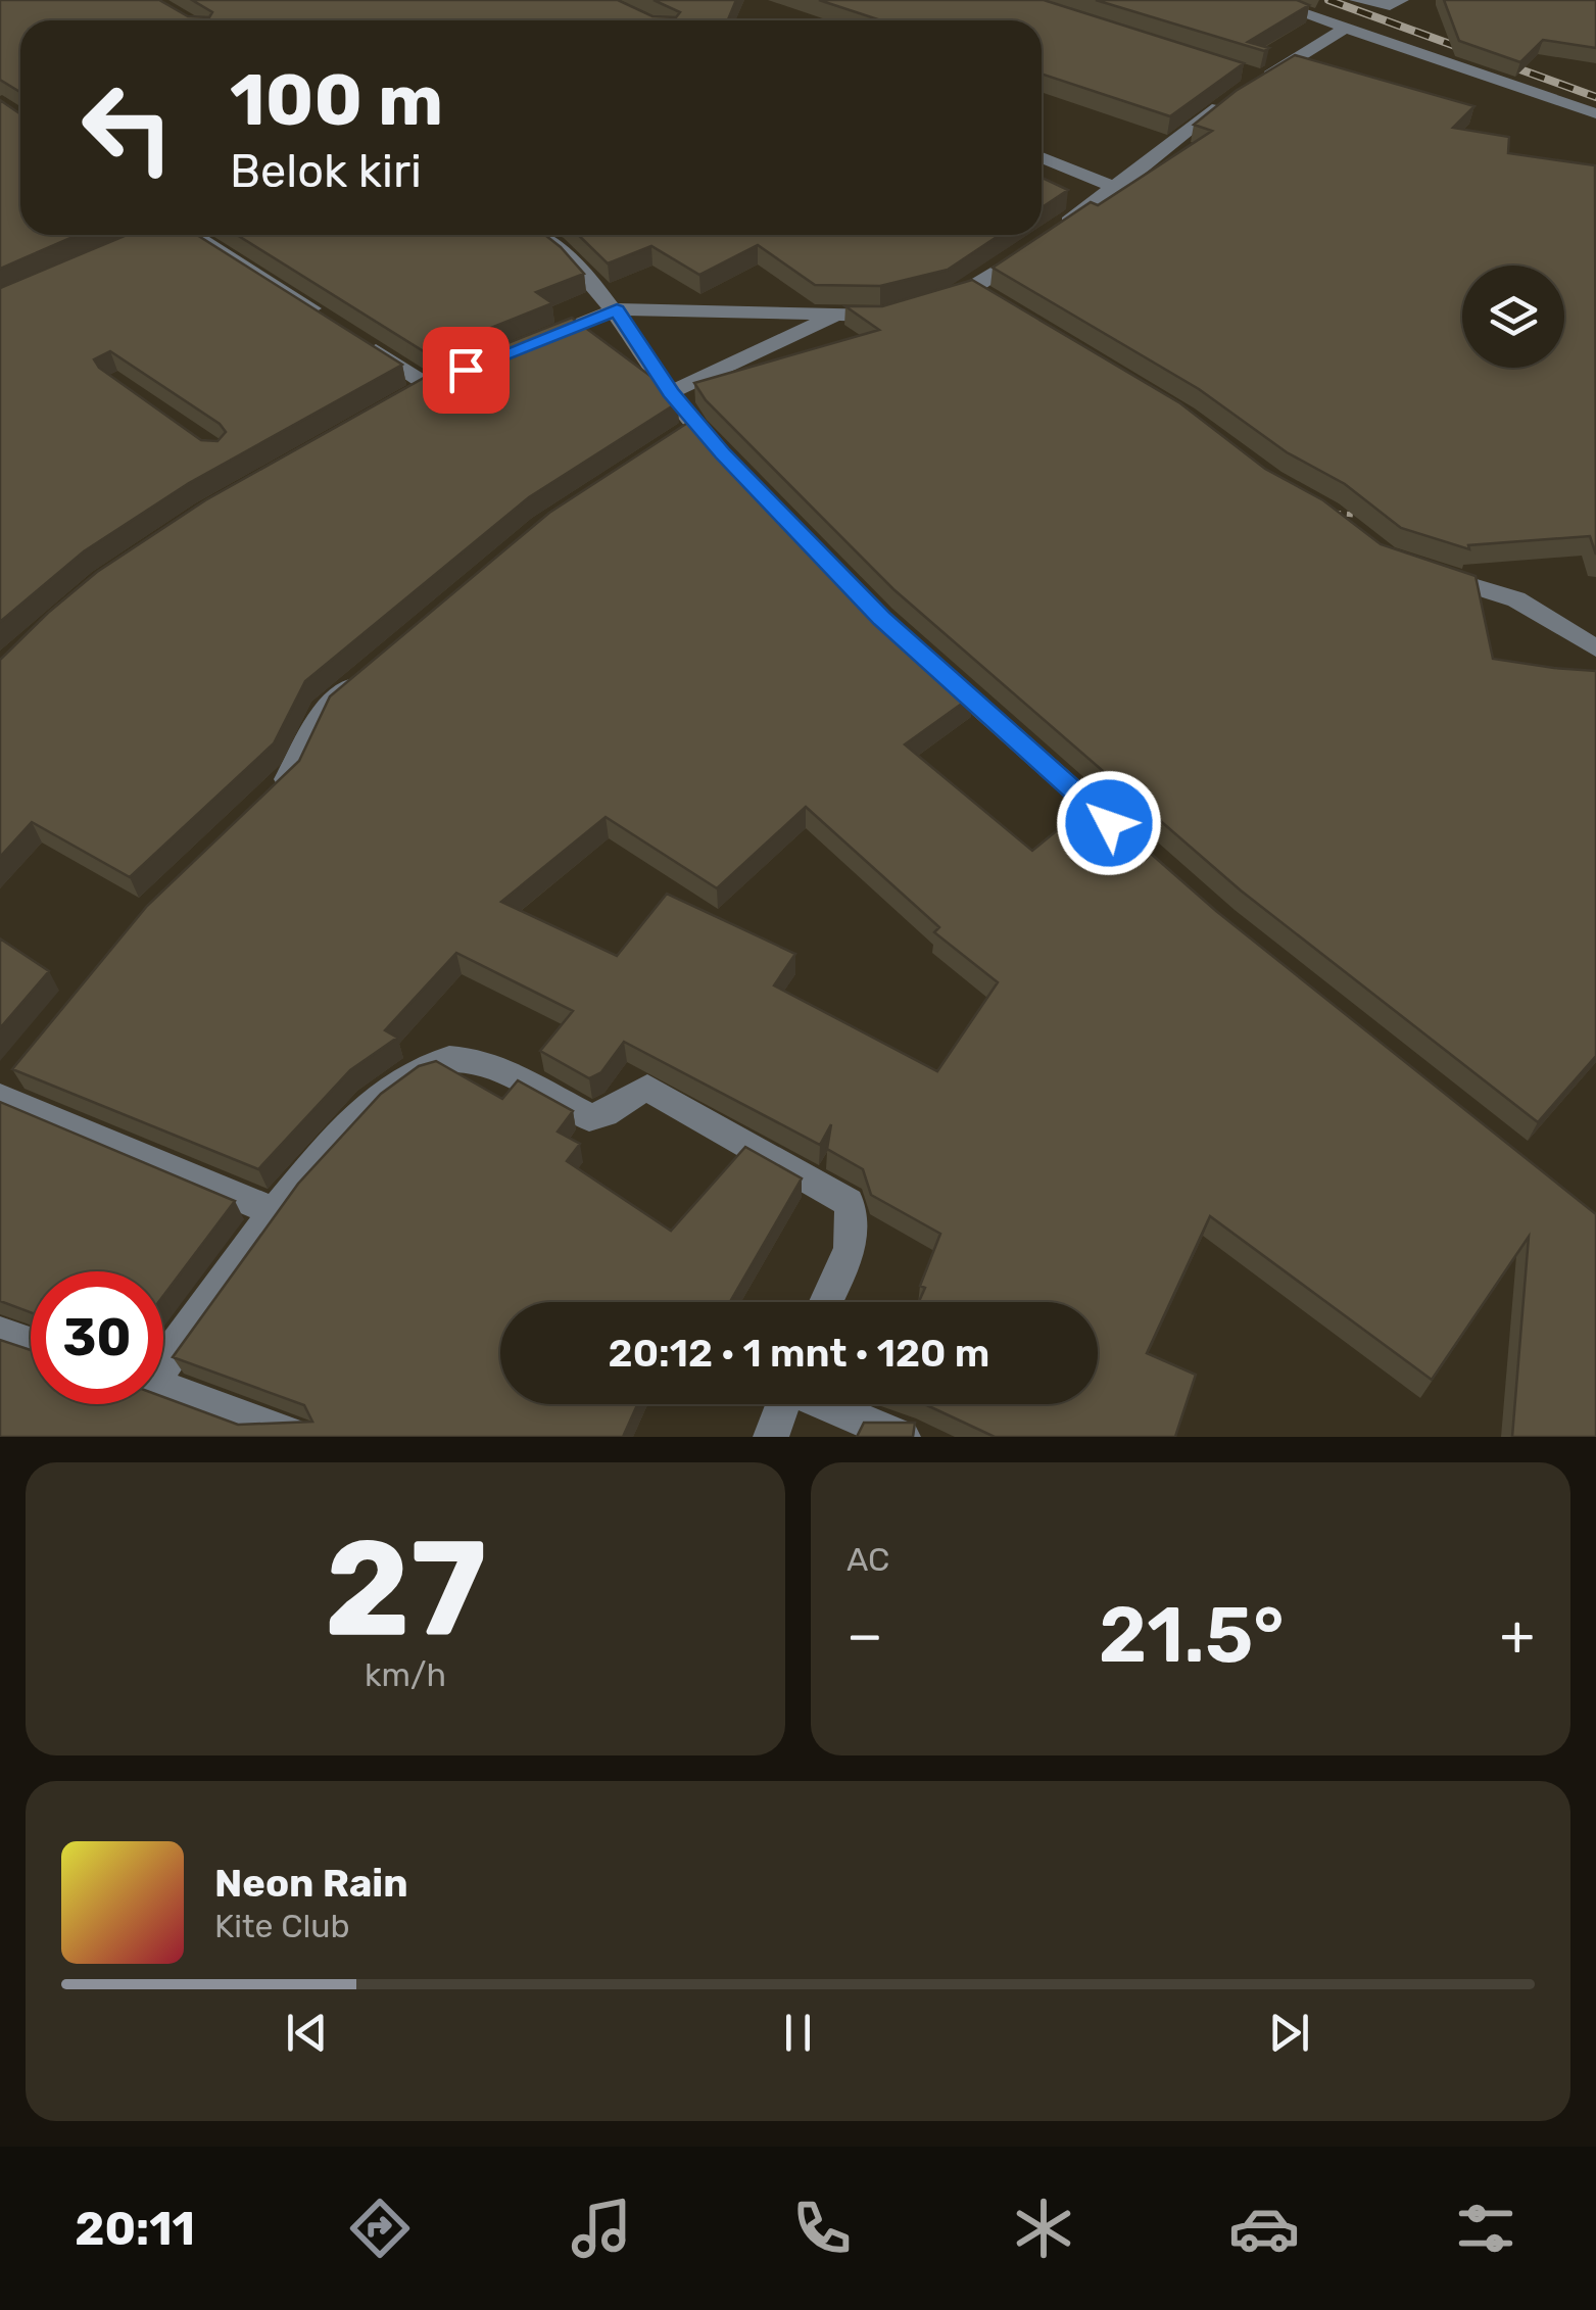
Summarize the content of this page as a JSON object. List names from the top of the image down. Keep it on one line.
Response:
{"page":{"turn":["100 m","Belok kiri"],"limit":"30","trip":"20:12 · 1 mnt · 120 m","tile":[["27","km/h"],"AC"],"heat":["−","21.5°","+"],"song":["Neon Rain","Kite Club"],"tabs":"20:11"}}
